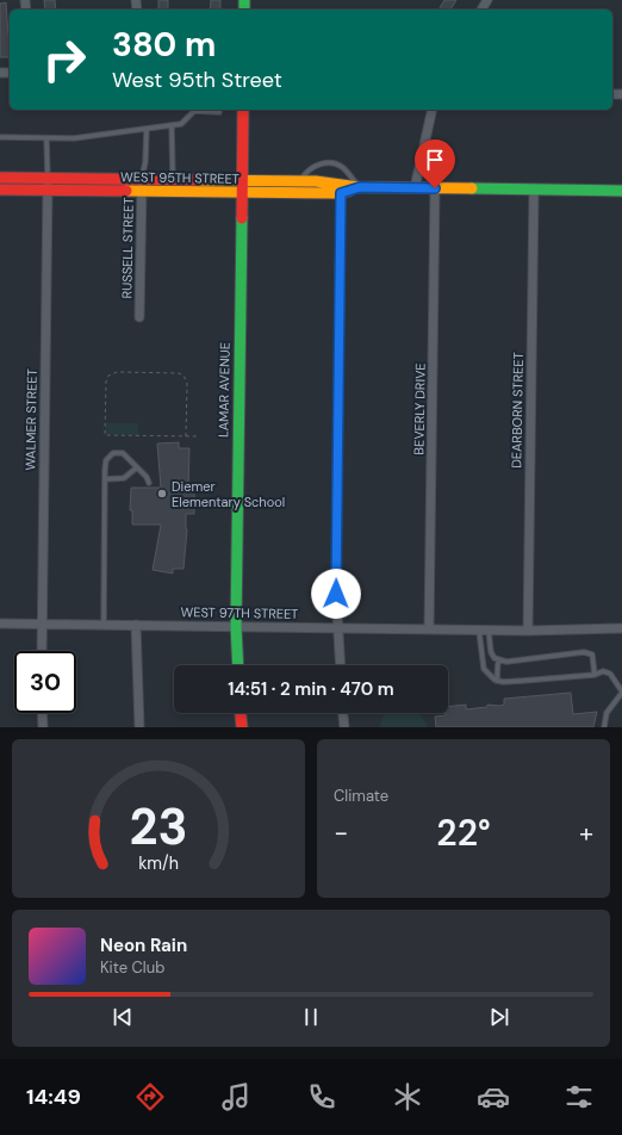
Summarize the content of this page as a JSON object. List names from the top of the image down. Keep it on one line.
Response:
{"streets":{"main road":["WEST 95TH STREET","LAMAR AVENUE"],"street":["RUSSELL STREET","BEVERLY DRIVE","DEARBORN STREET","WALMER STREET","WEST 97TH STREET"]},"crossings":[["WEST 95TH STREET","RUSSELL STREET"],["WEST 95TH STREET","LAMAR AVENUE"],["WEST 95TH STREET","BEVERLY DRIVE"],["WEST 95TH STREET","DEARBORN STREET"],["WEST 95TH STREET","WALMER STREET"],["LAMAR AVENUE","WEST 97TH STREET"],["BEVERLY DRIVE","WEST 97TH STREET"],["DEARBORN STREET","WEST 97TH STREET"],["WALMER STREET","WEST 97TH STREET"]],"places":["Diemer Elementary School"],"page":{"turn":["380 m","West 95th Street"],"limit":"30","trip":"14:51 · 2 min · 470 m","tile":"Climate","heat":["−","22°","+"],"song":["Neon Rain","Kite Club"],"tabs":"14:49","gauge":["23","km/h"]}}
